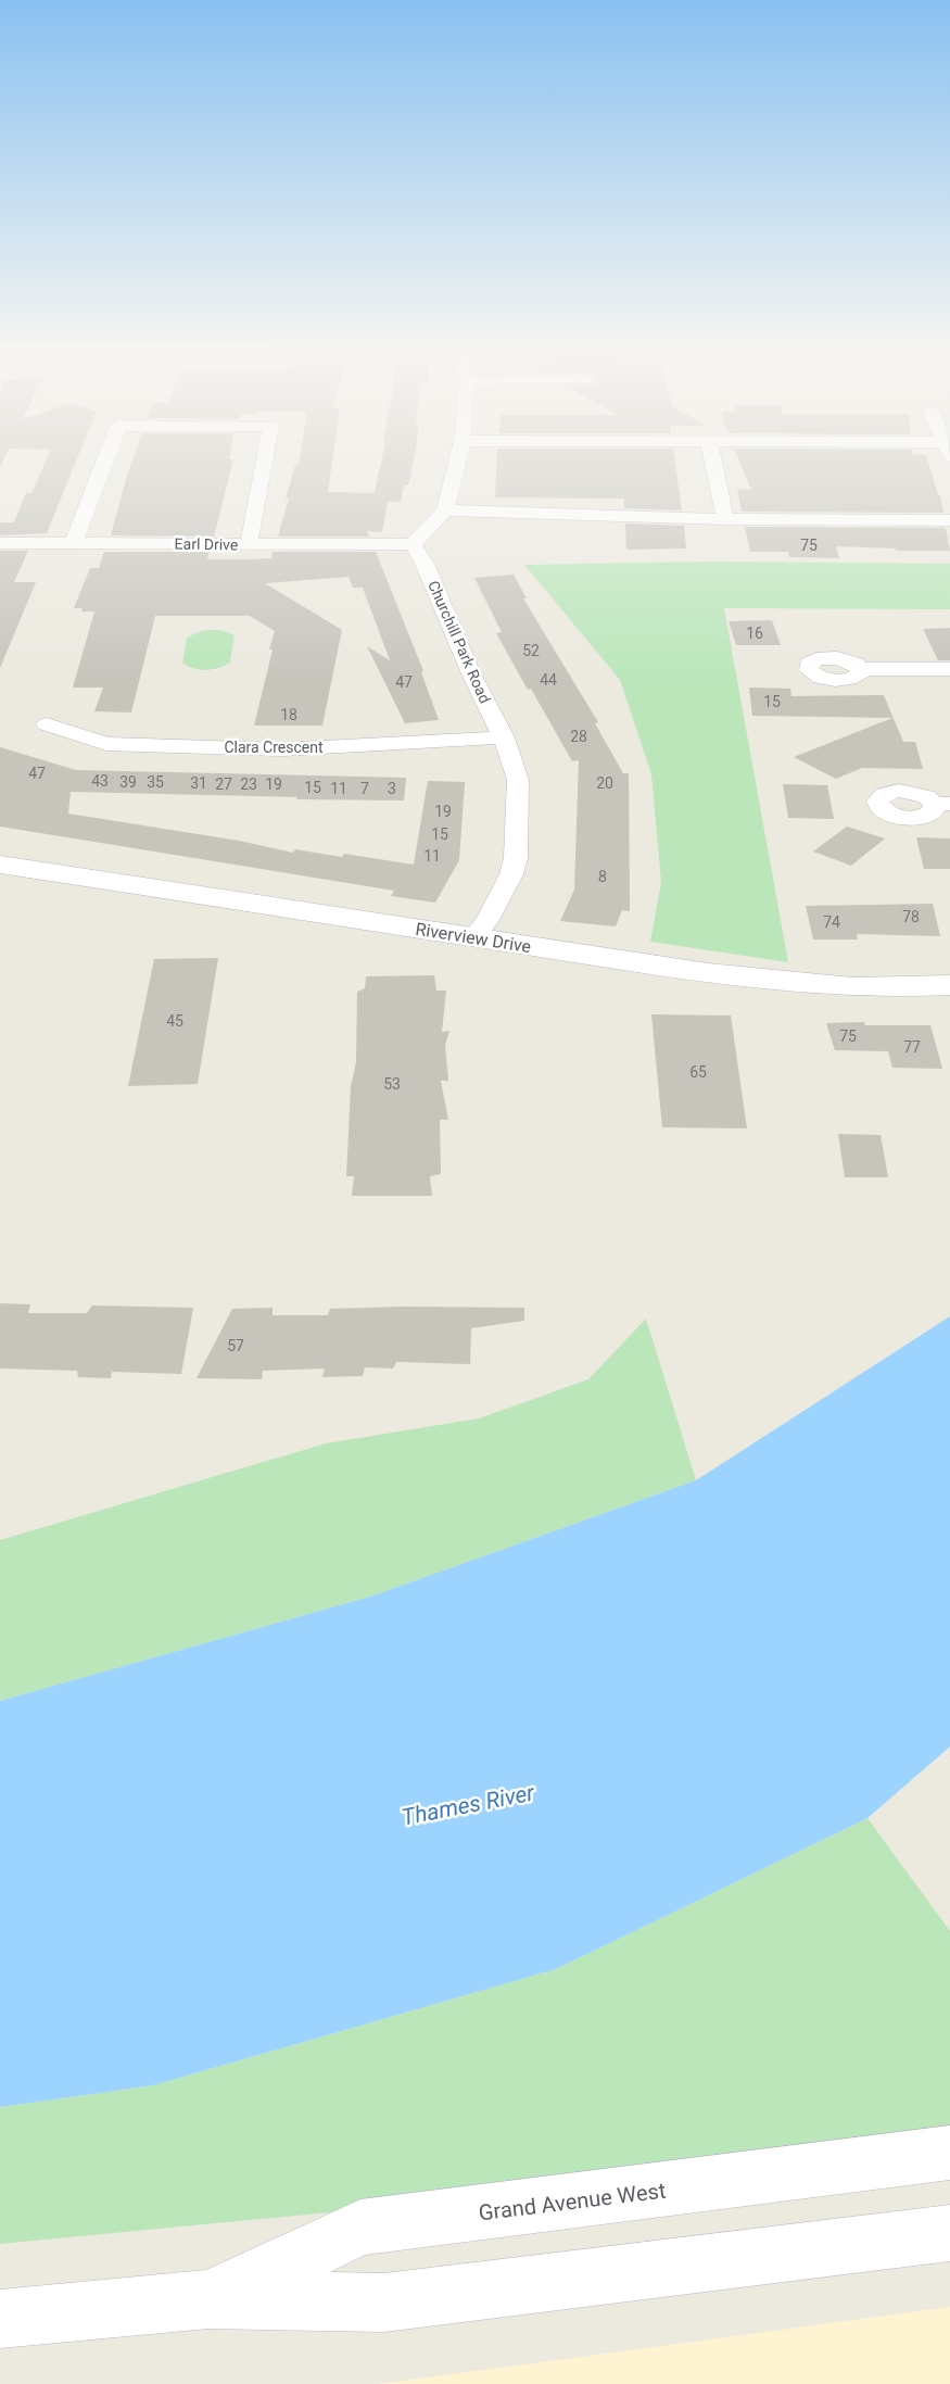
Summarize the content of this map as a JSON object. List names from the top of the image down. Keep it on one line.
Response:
{"streets":{"street":["Earl Drive","Churchill Park Road","Clara Crescent","Riverview Drive","Grand Avenue West"]},"crossings":[["Earl Drive","Churchill Park Road"],["Churchill Park Road","Clara Crescent"],["Churchill Park Road","Riverview Drive"]],"water":["Thames River"],"house_numbers":["75","16","52","44","47","15","18","28","47","43","39","35","31","20","27","23","19","15","11","7","3","19","15","11","8","78","74","45","75","77","65","53","57"]}
